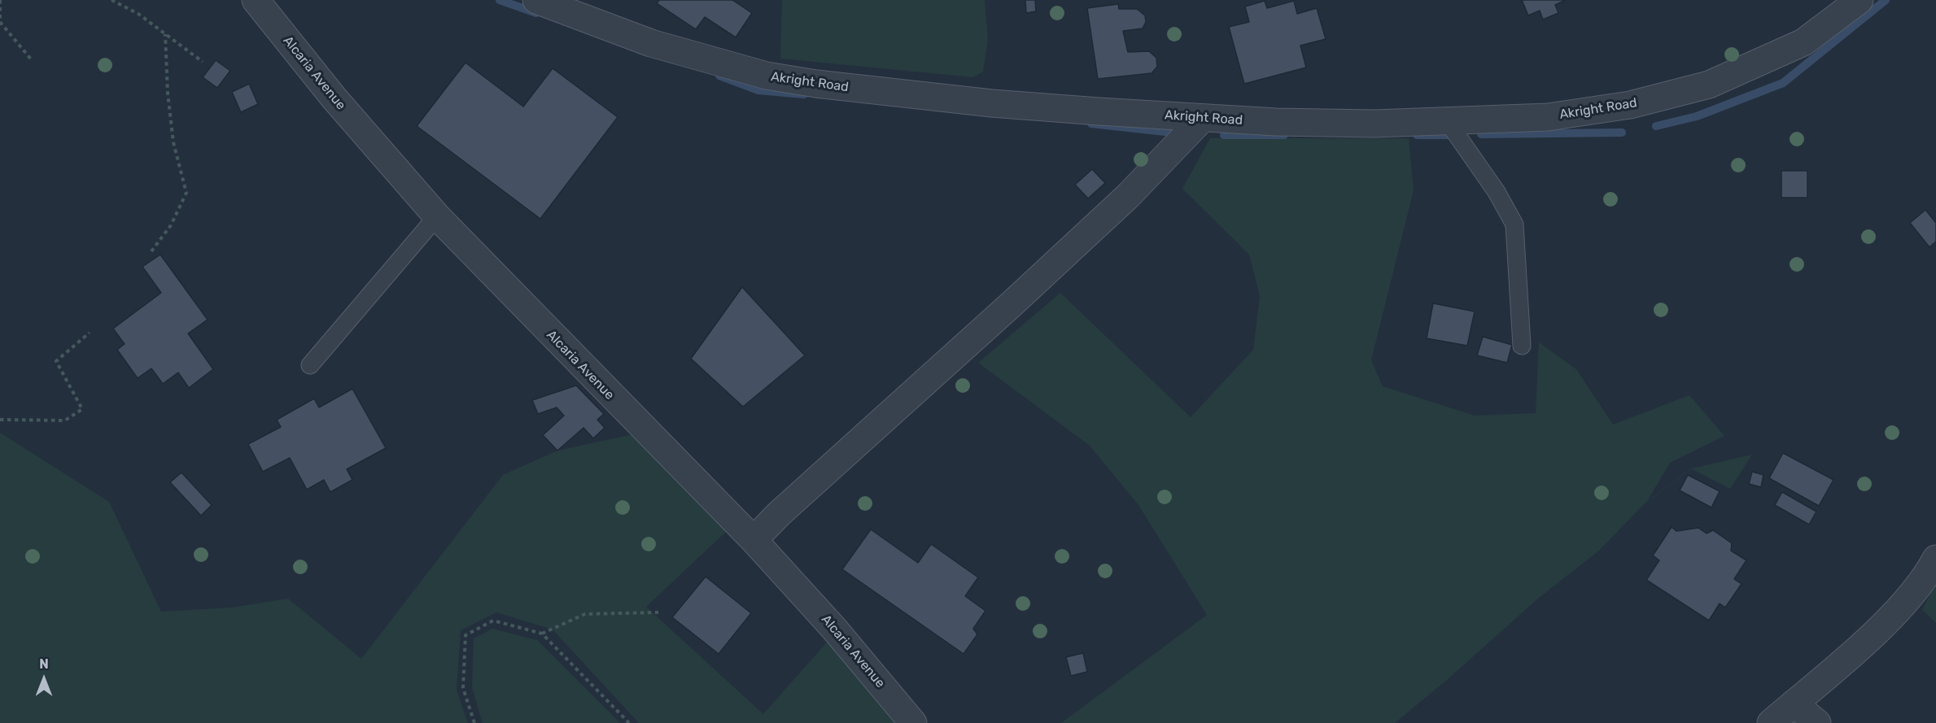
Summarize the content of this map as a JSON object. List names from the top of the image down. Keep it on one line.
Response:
{"streets":{"street":["Alcaria Avenue","Akright Road"]},"north":"top"}
